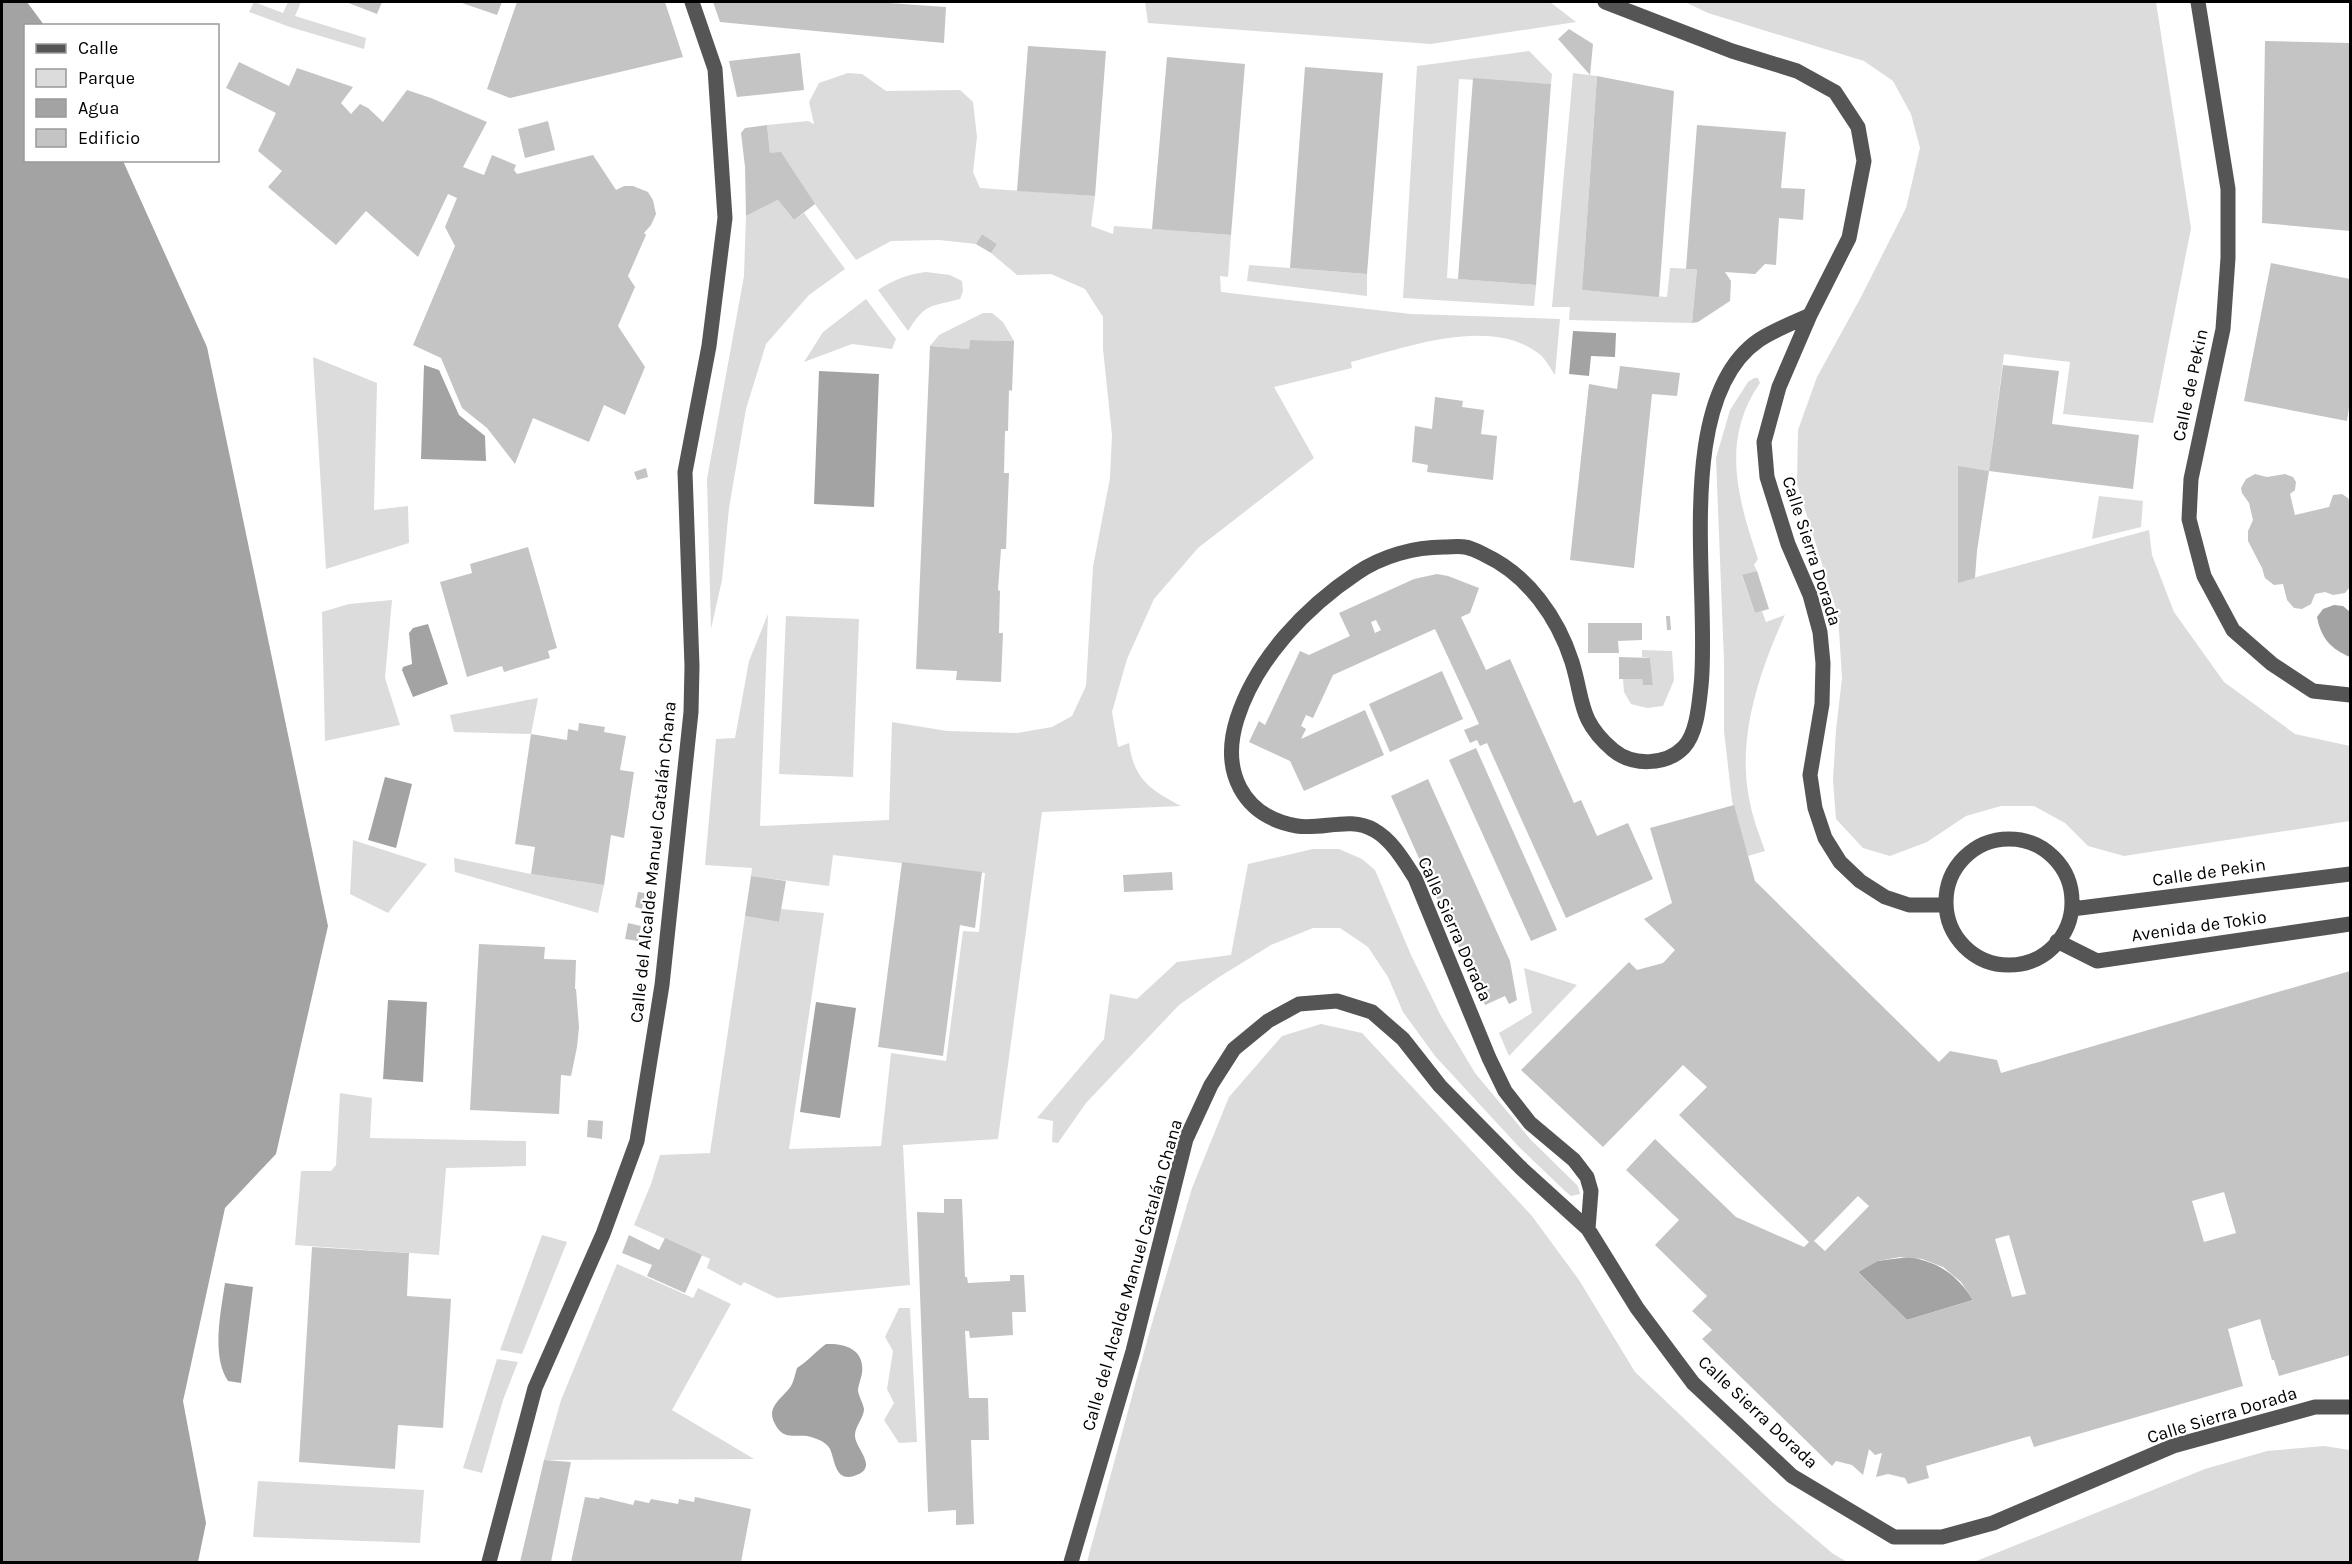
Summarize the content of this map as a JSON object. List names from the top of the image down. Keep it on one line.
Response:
{"streets":{"street":["Calle de Pekin","Calle Sierra Dorada","Calle del Alcalde Manuel Catalán Chana","Avenida de Tokio"]},"crossings":[["Calle de Pekin","Calle Sierra Dorada"],["Calle de Pekin","Avenida de Tokio"],["Calle Sierra Dorada","Calle del Alcalde Manuel Catalán Chana"],["Calle Sierra Dorada","Avenida de Tokio"]],"legend":["Calle","Parque","Agua","Edificio"]}
